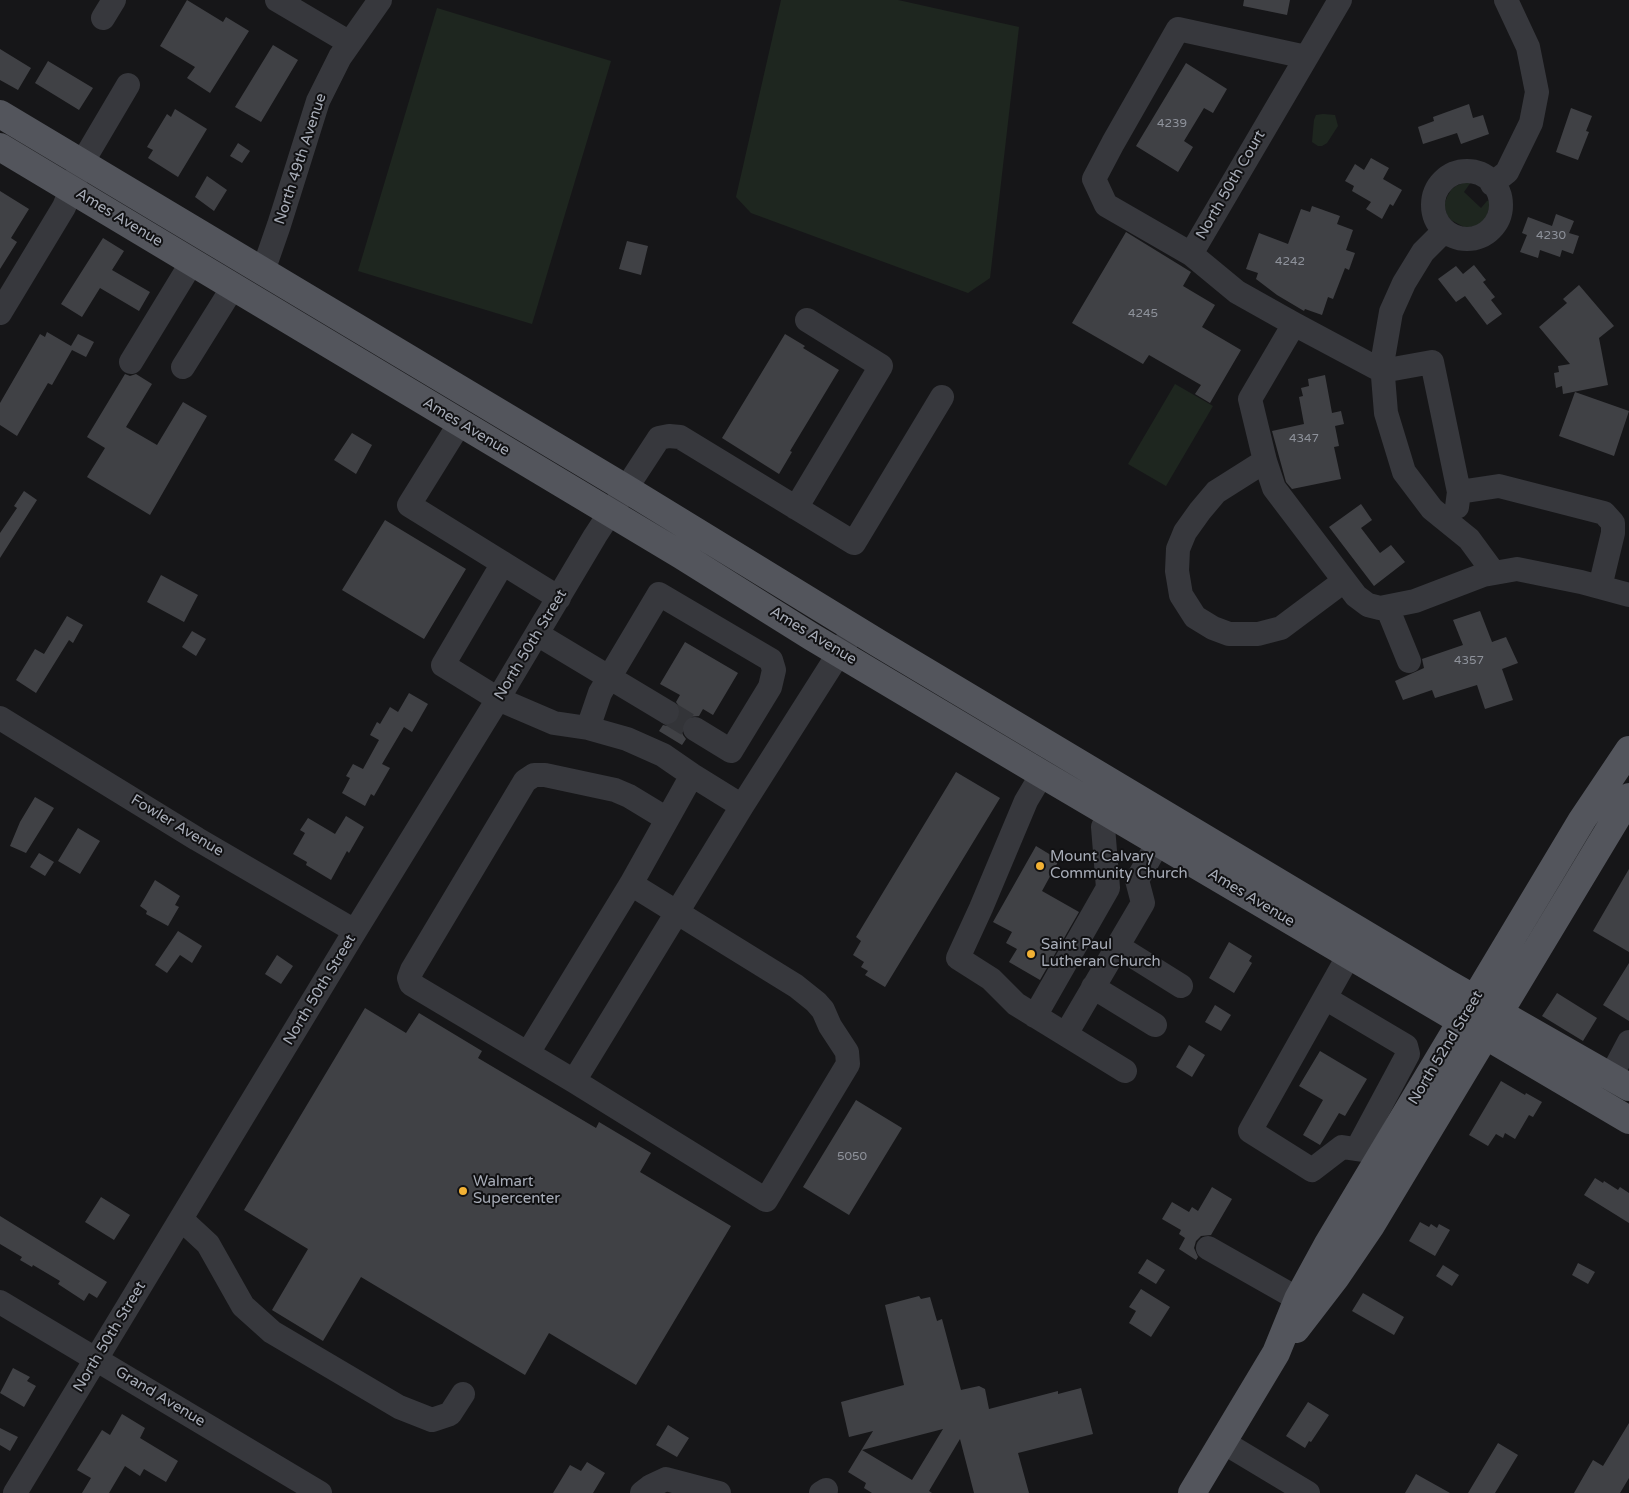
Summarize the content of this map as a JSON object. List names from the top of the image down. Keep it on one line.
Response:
{"streets":{"main road":["Ames Avenue","North 52nd Street"],"street":["North 49th Avenue","North 50th Court","North 50th Street","Fowler Avenue","Grand Avenue"]},"crossings":[["North 49th Avenue","Ames Avenue"],["Ames Avenue","North 50th Street"],["Ames Avenue","North 52nd Street"],["North 50th Street","Fowler Avenue"],["North 50th Street","Grand Avenue"]],"places":["Mount Calvary Community Church","Saint Paul Lutheran Church","Walmart Supercenter"],"house_numbers":["4239","4230","4242","4245","4347","4357","5050"]}
